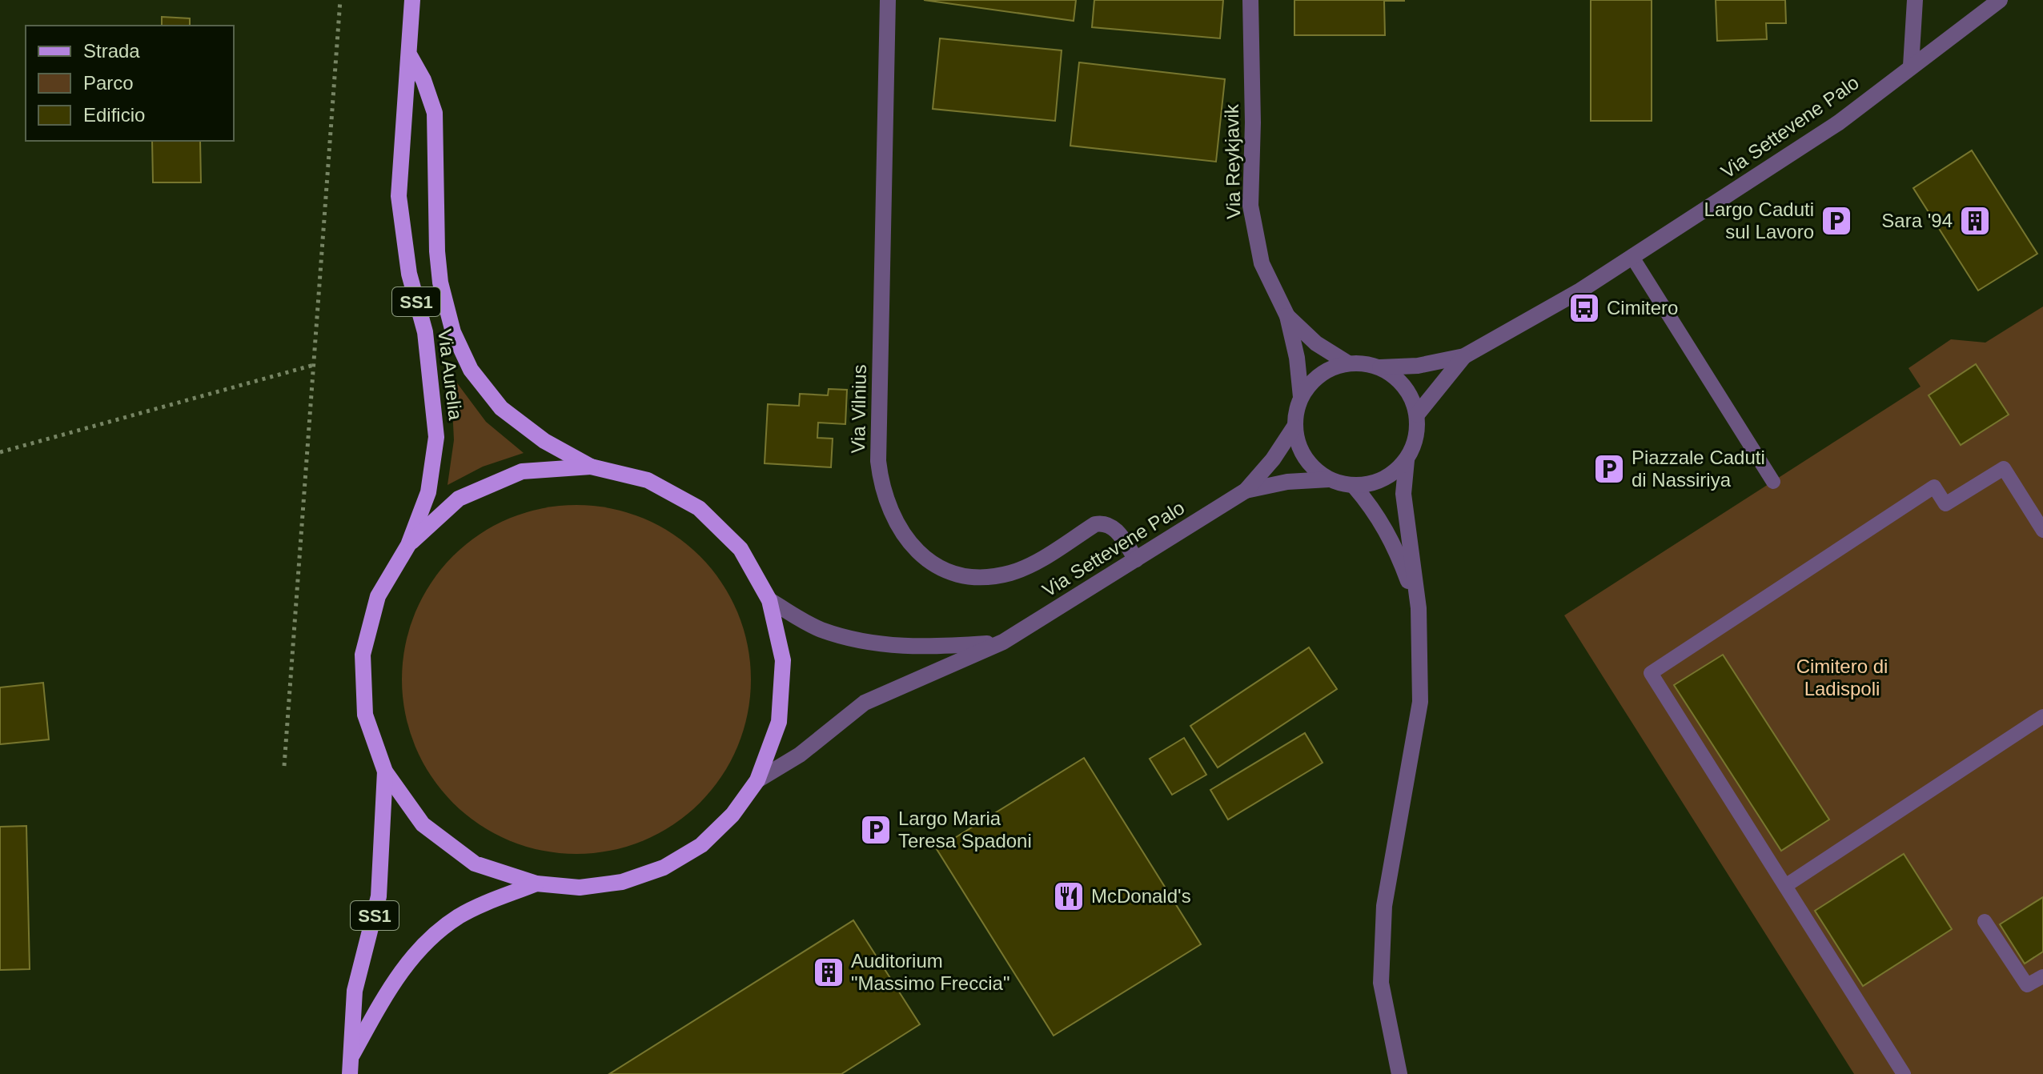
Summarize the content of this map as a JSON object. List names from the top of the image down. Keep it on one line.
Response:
{"streets":{"main road":["SS1","Via Aurelia"],"street":["Via Settevene Palo","Via Reykjavik","Via Vilnius"]},"crossings":[["Via Settevene Palo","Via Reykjavik"],["Via Settevene Palo","Via Aurelia"],["Via Settevene Palo","Via Vilnius"]],"parks":["Cimitero di Ladispoli"],"places":{"parking":["Largo Caduti sul Lavoro","Piazzale Caduti di Nassiriya","Largo Maria Teresa Spadoni"],"building":["Sara '94","Auditorium \"Massimo Freccia\""],"bus stop":["Cimitero"],"restaurant":["McDonald's"]},"legend":["Strada","Parco","Edificio"]}
